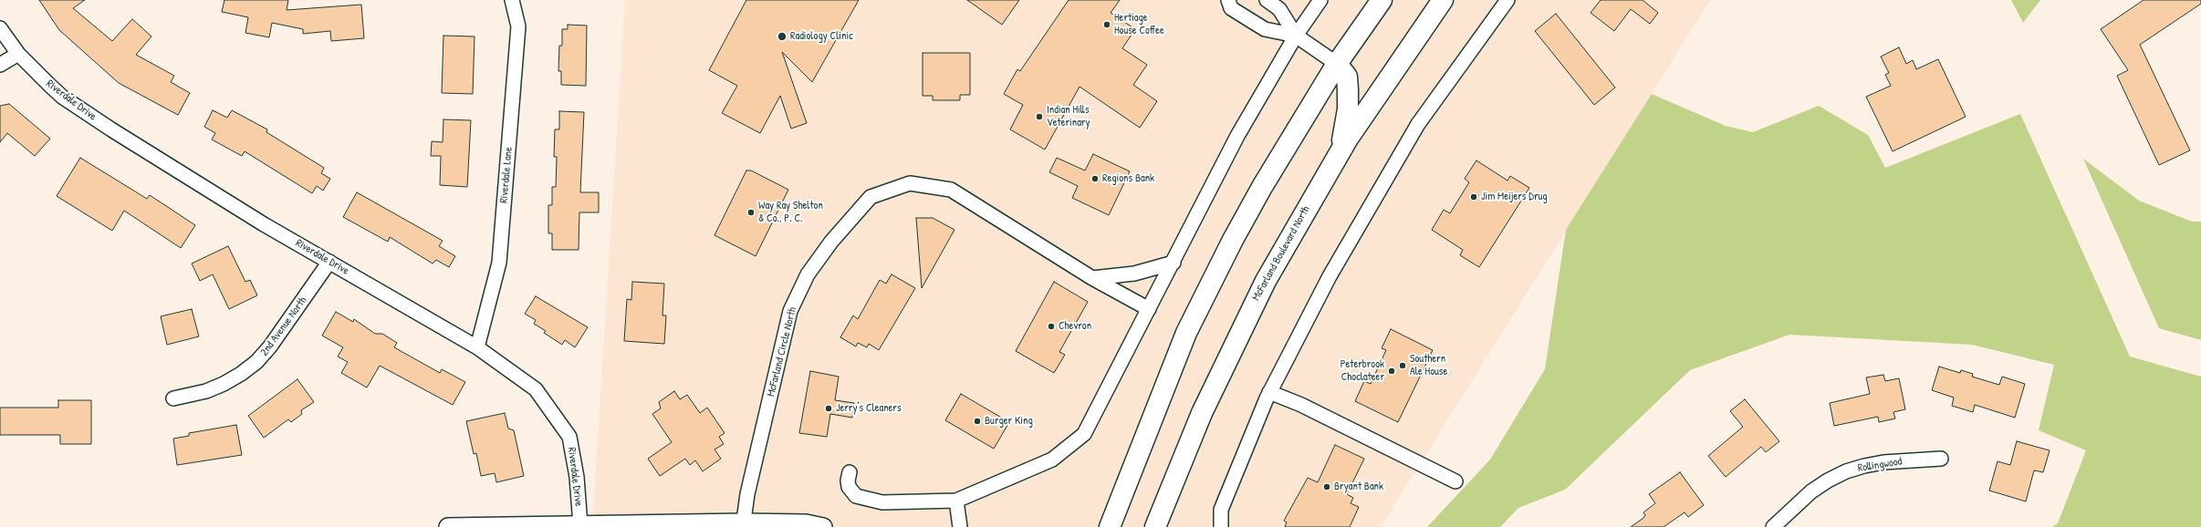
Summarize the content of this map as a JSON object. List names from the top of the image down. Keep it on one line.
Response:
{"streets":{"highway":["McFarland Boulevard North"],"street":["Riverdale Drive","Riverdale Lane","2nd Avenue North","McFarland Circle North","Rollingwood"]},"crossings":[["Riverdale Drive","Riverdale Lane"],["Riverdale Drive","2nd Avenue North"]],"places":["Hertiage House Coffee","Radiology Clinic","Indian Hills Veterinary","Regions Bank","Jim Meijers Drug","Way Ray Shelton & Co., P. C.","Chevron","Southern Ale House","Peterbrook Choclateer","Jerry's Cleaners","Burger King","Bryant Bank"]}
